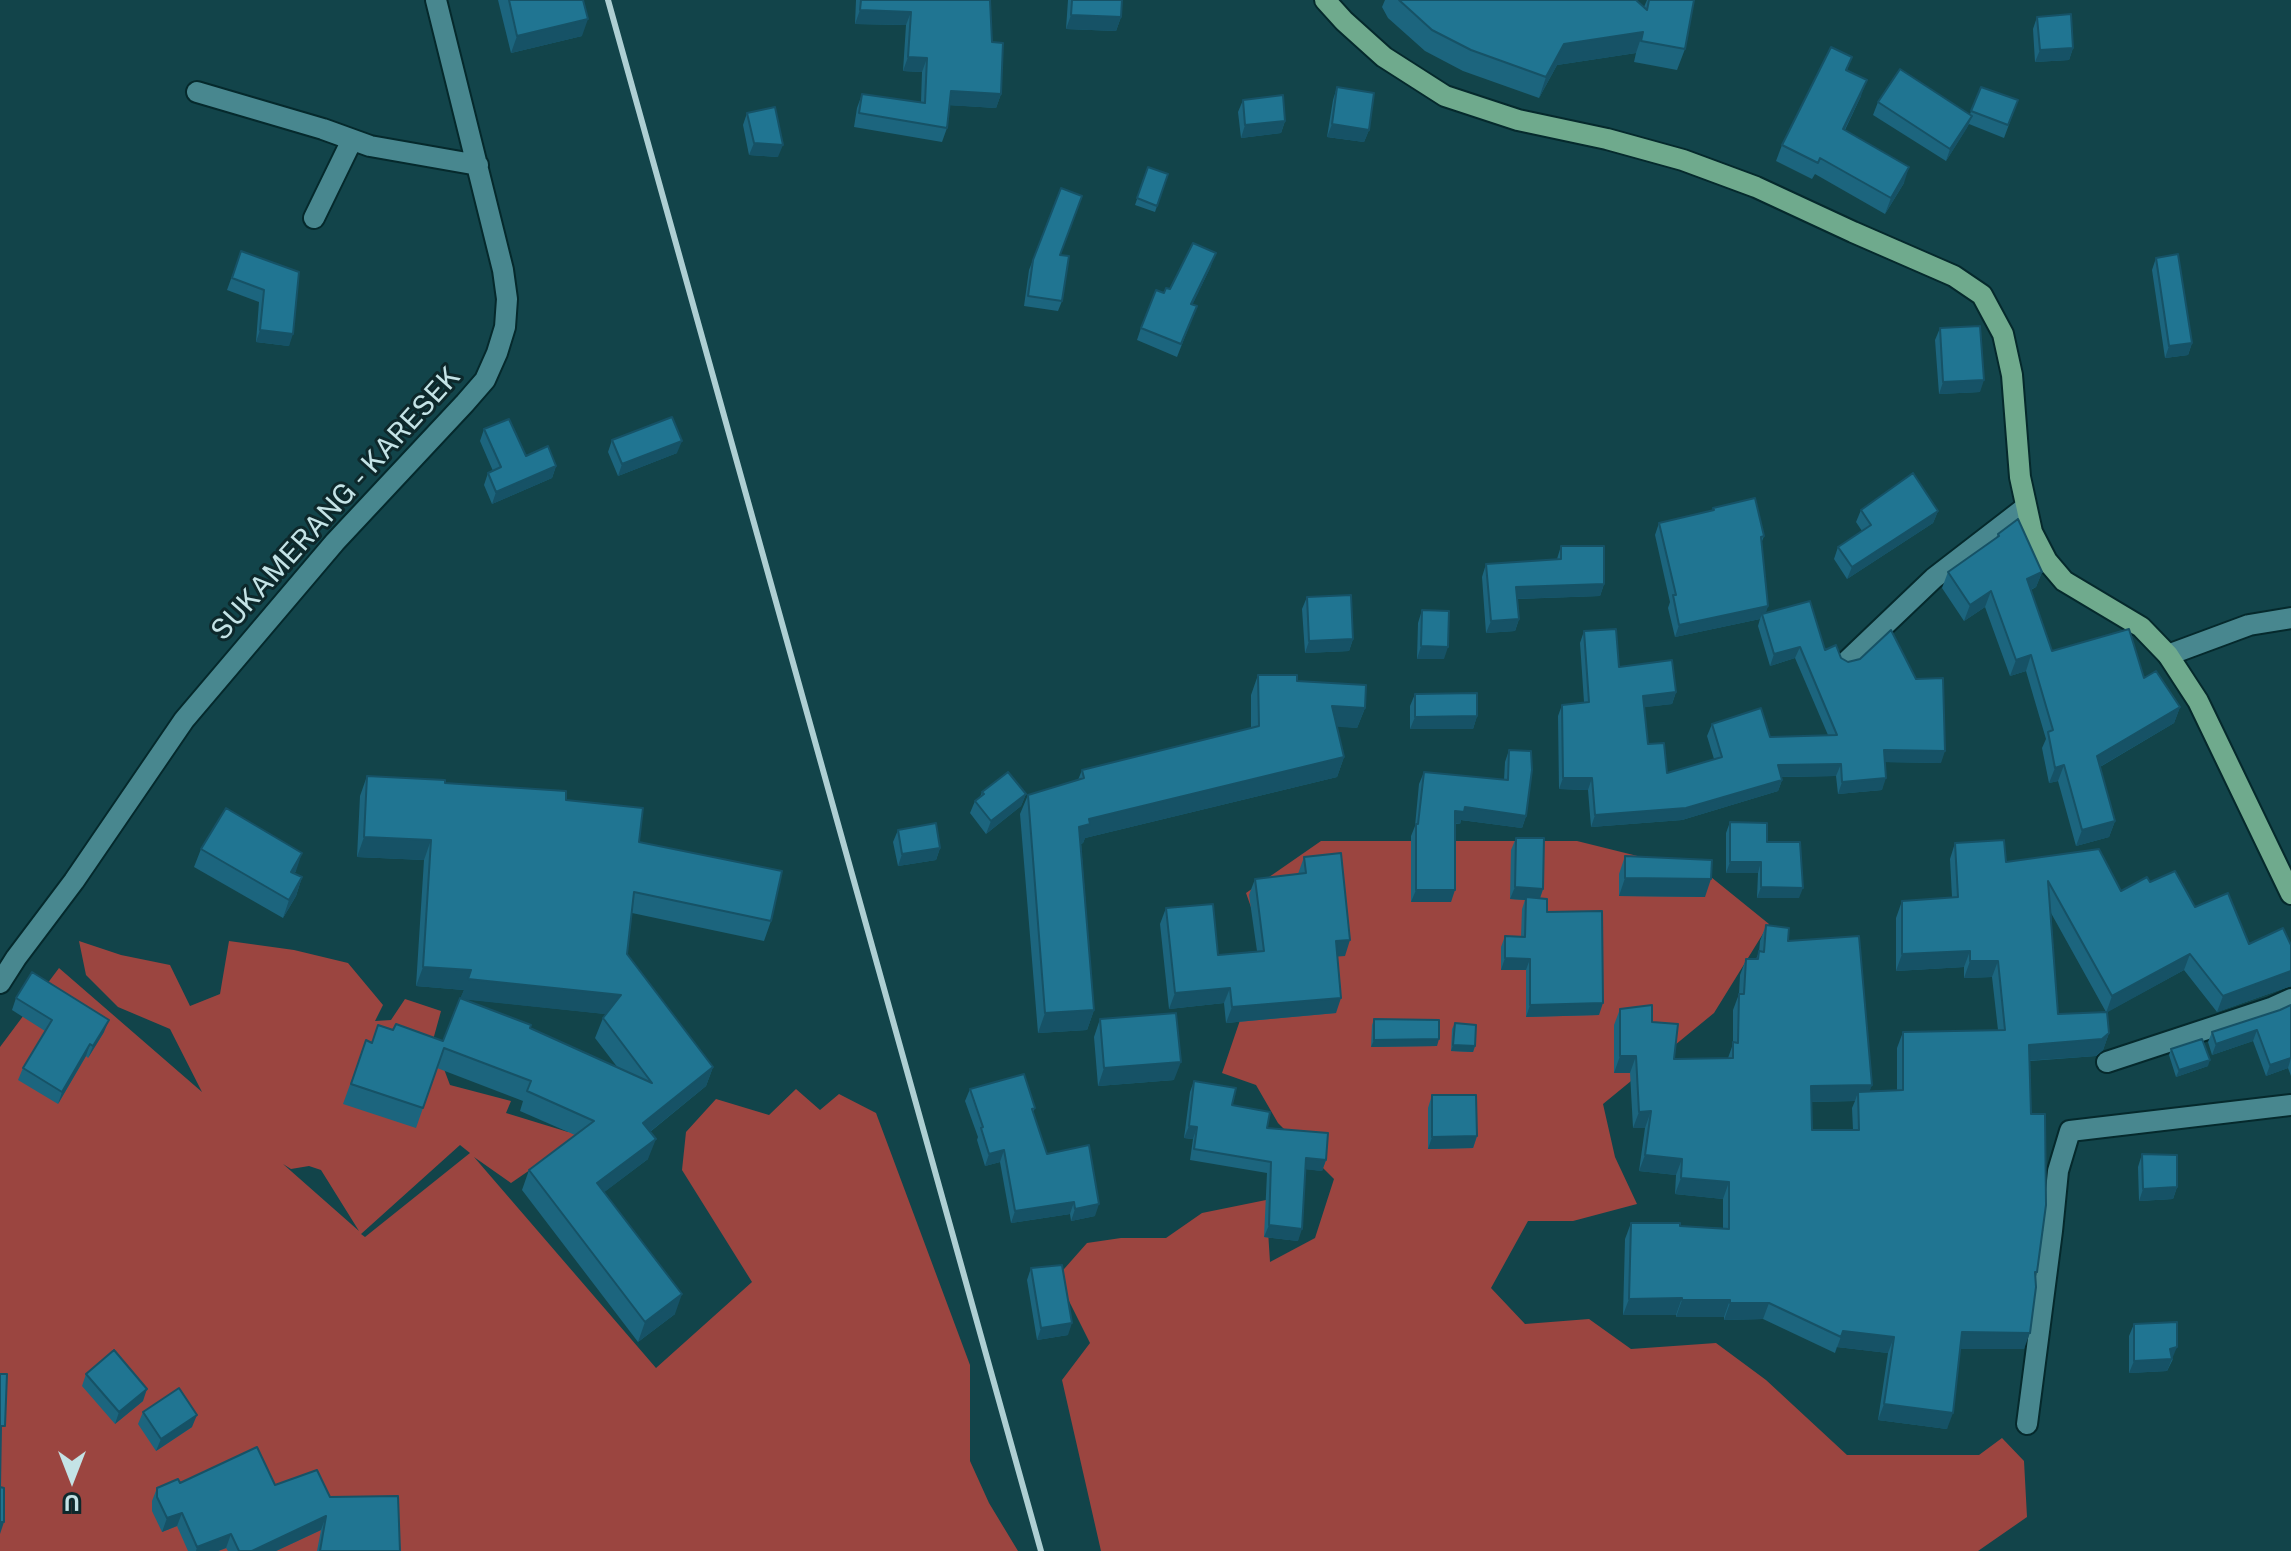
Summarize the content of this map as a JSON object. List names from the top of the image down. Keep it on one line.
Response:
{"streets":{"street":["SUKAMERANG - KARESEK"]},"north":"bottom"}
